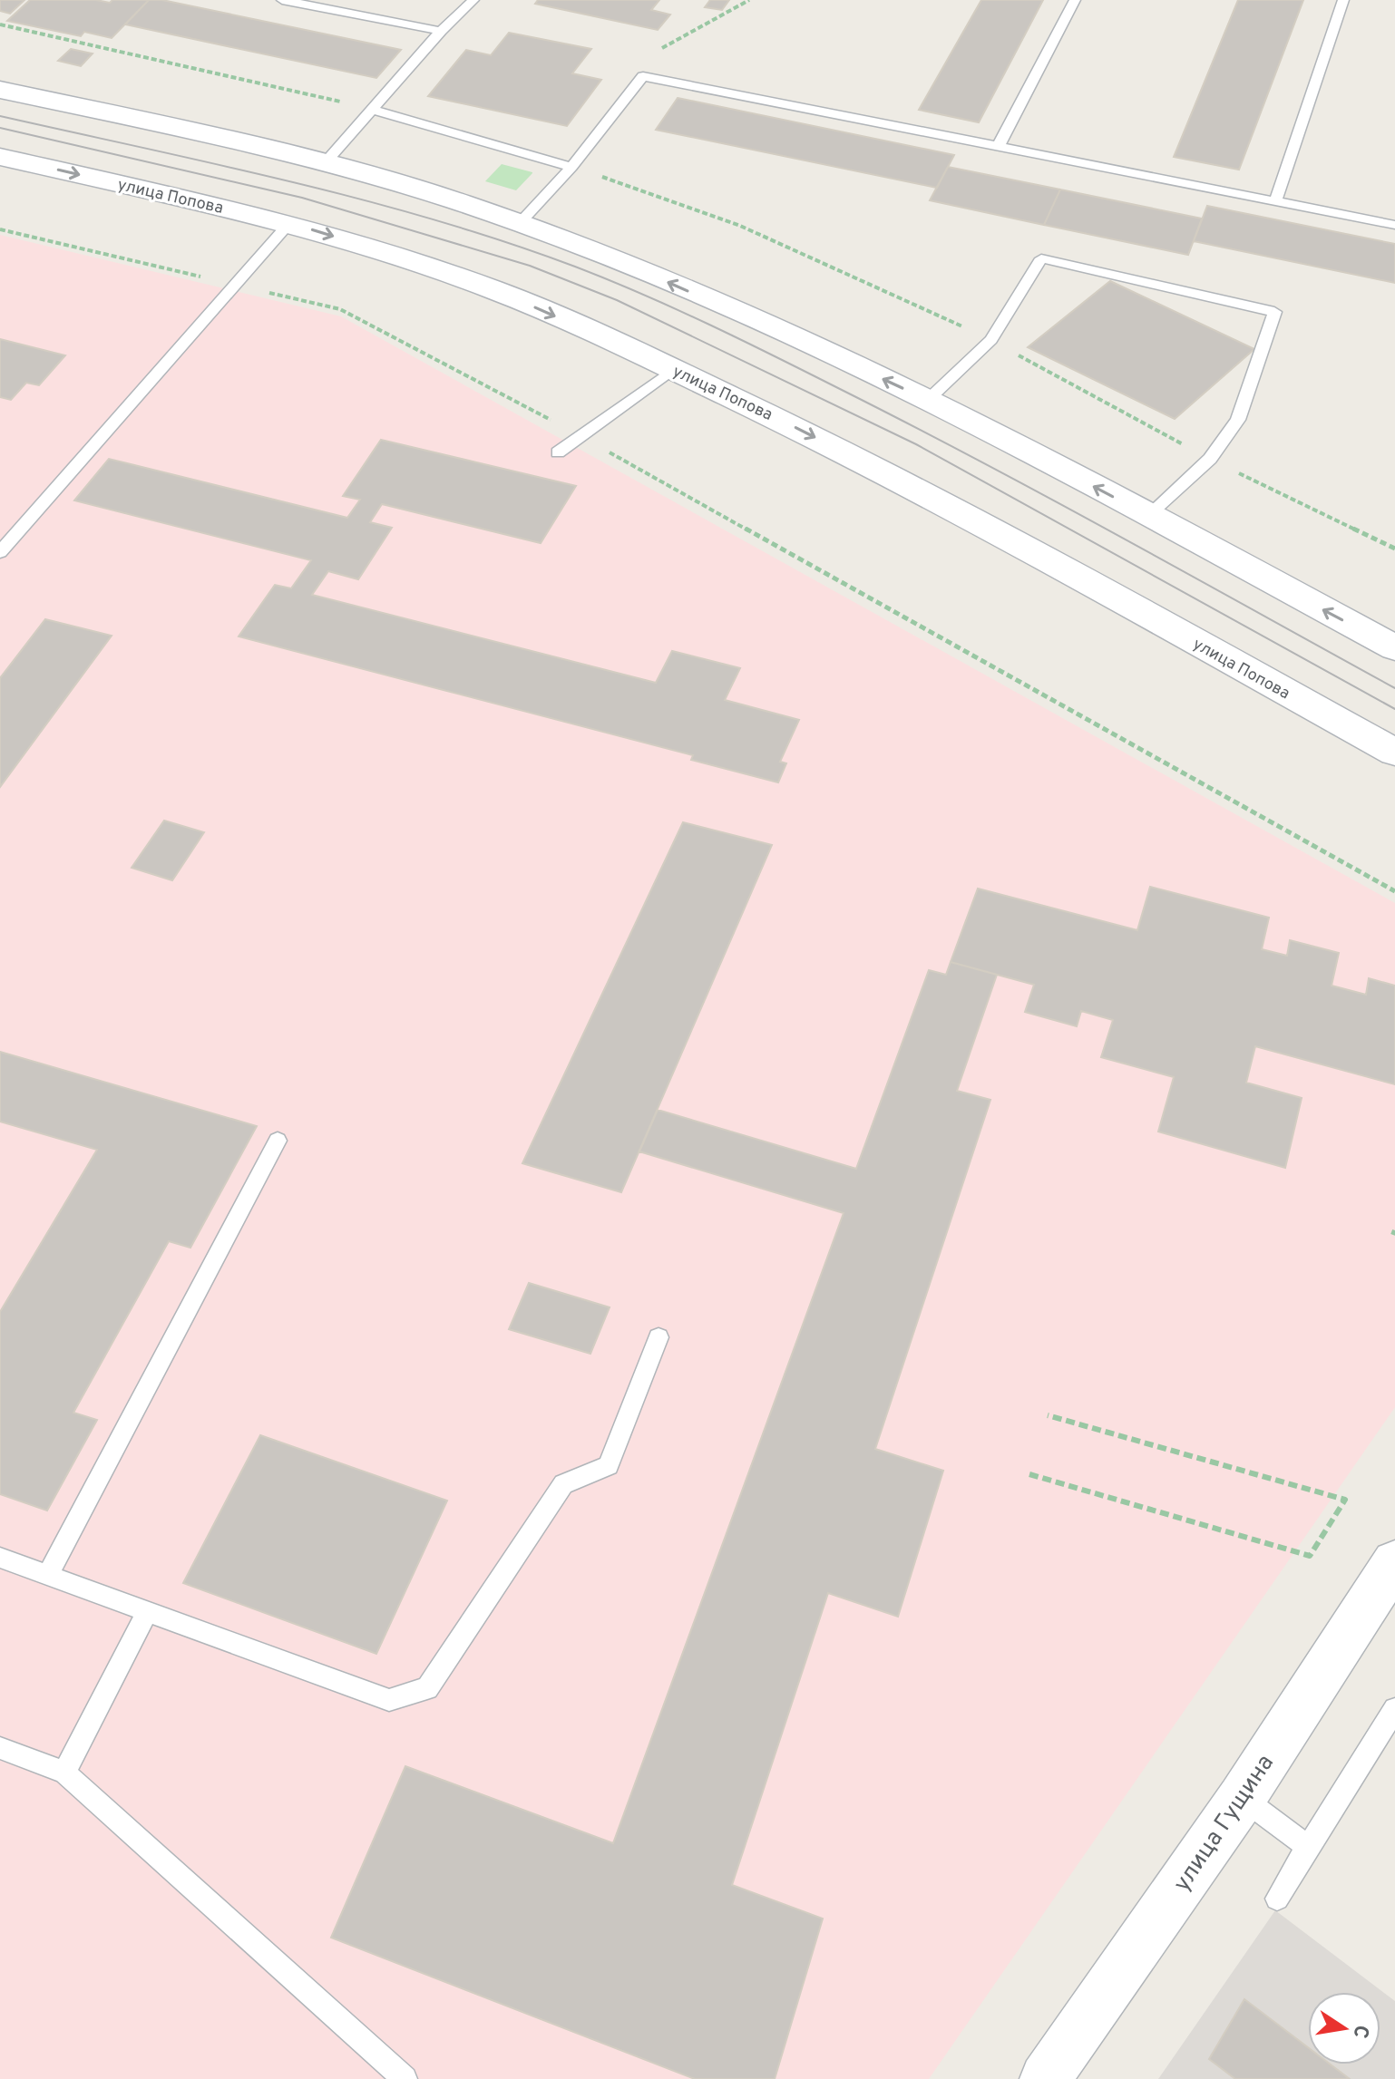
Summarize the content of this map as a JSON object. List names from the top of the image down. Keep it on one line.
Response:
{"streets":{"main road":["улица Попова"],"street":["улица Гущина"]},"north":"right"}
